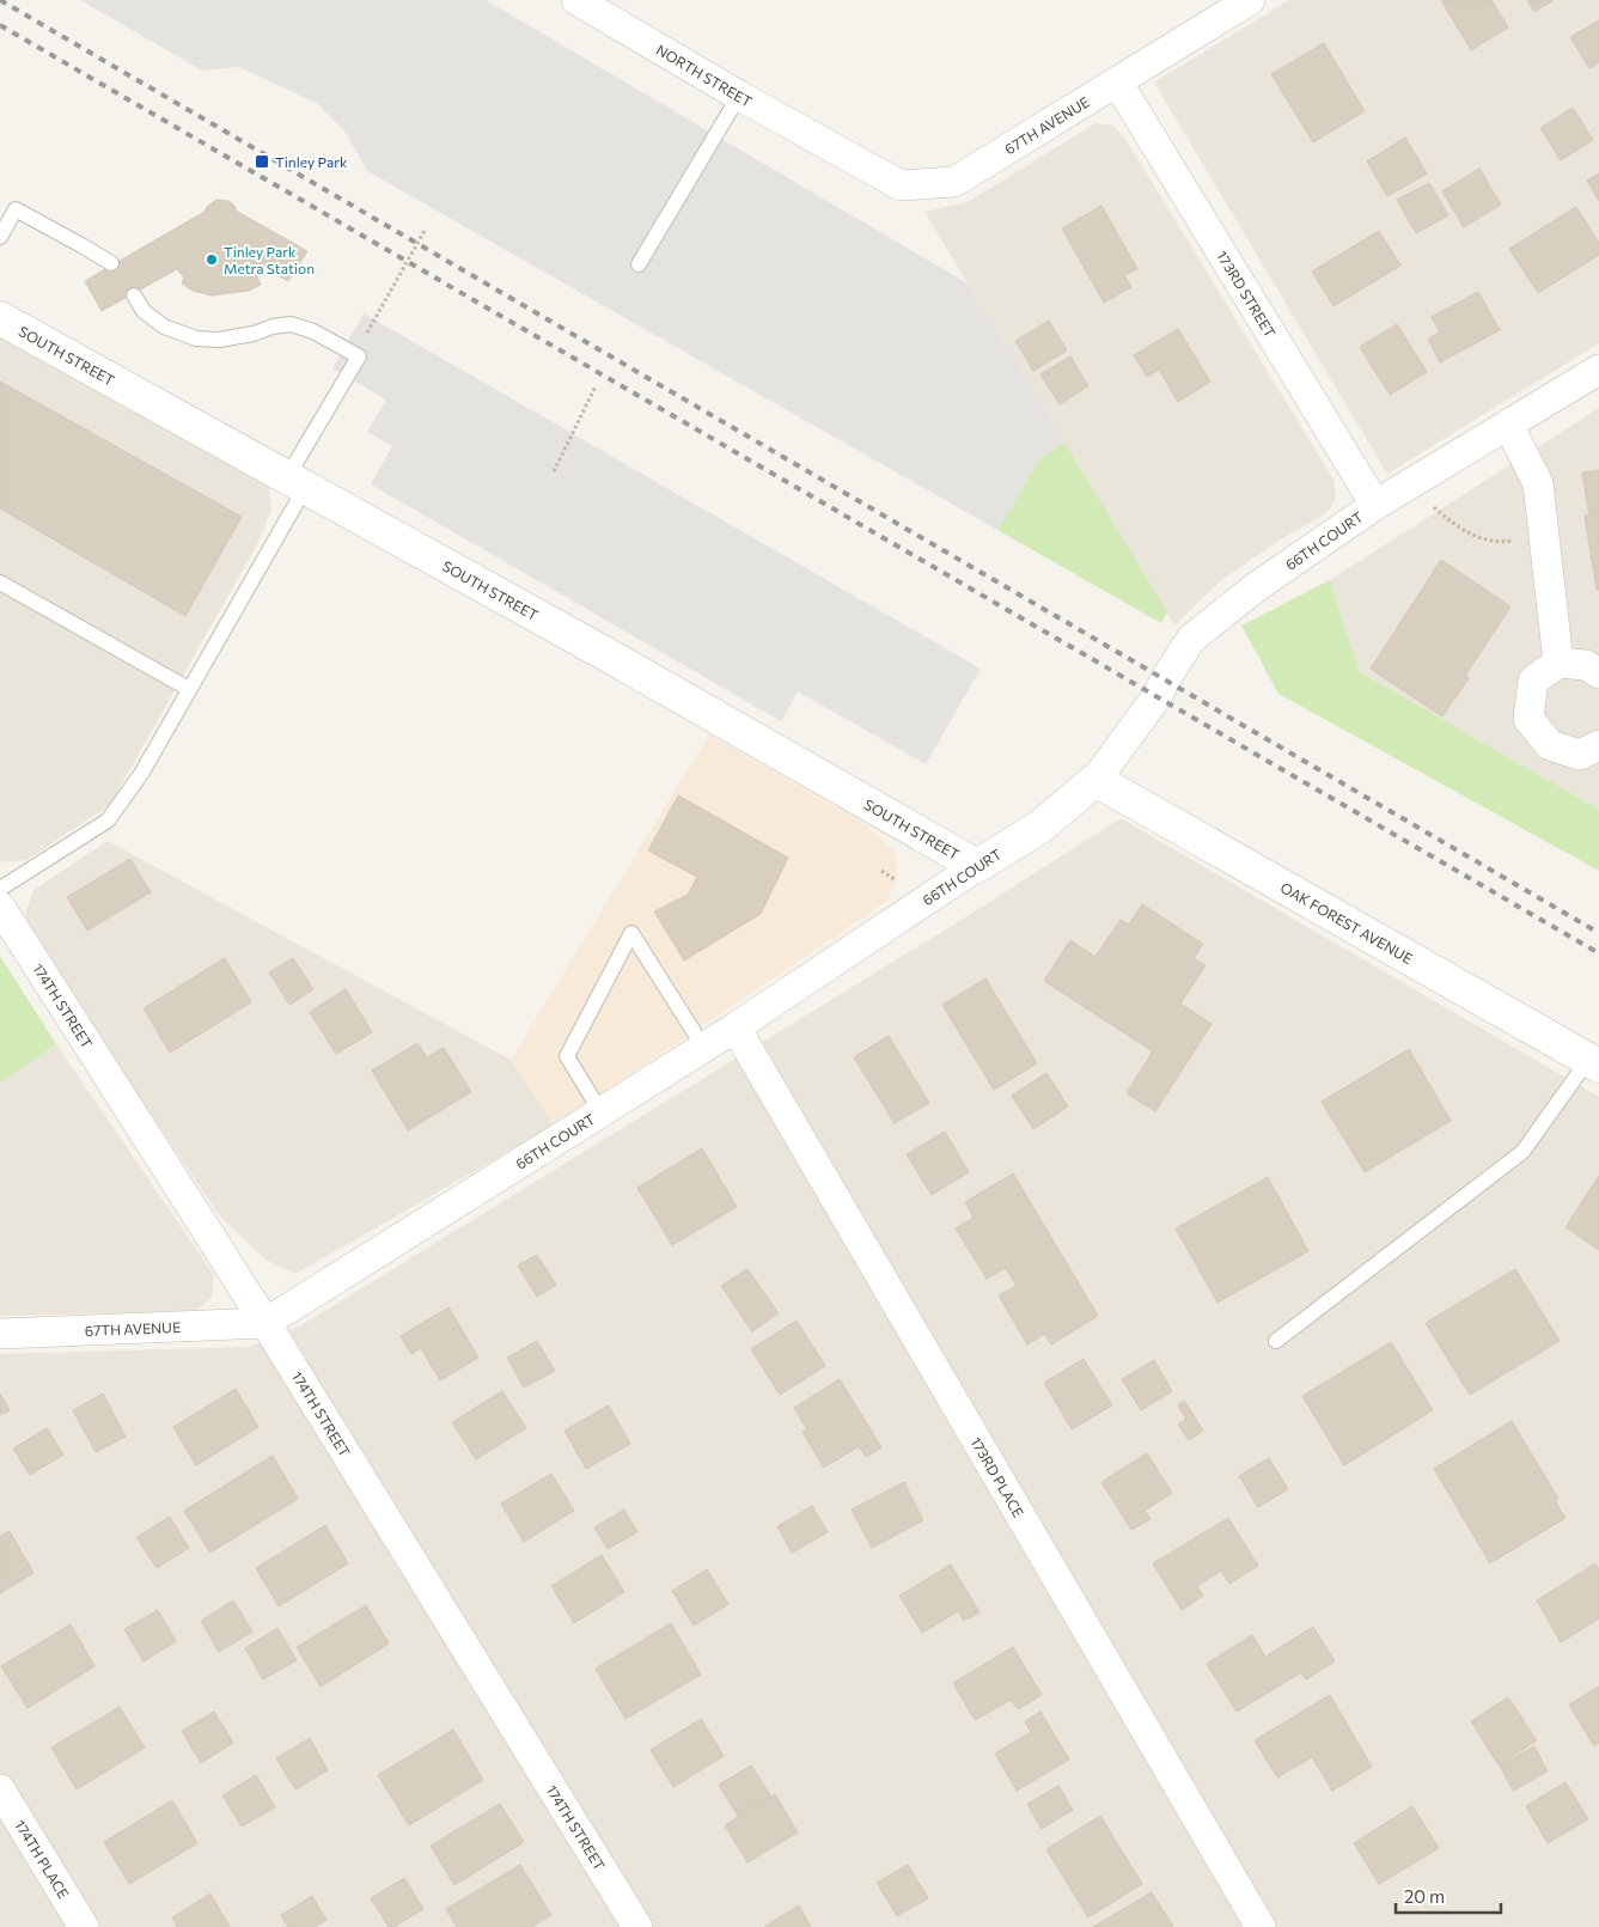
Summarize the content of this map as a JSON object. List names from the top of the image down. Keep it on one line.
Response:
{"streets":{"street":["NORTH STREET","67TH AVENUE","173RD STREET","SOUTH STREET","66TH COURT","OAK FOREST AVENUE","174TH STREET","173RD PLACE","174TH PLACE"]},"crossings":[["NORTH STREET","67TH AVENUE"],["67TH AVENUE","173RD STREET"],["67TH AVENUE","66TH COURT"],["67TH AVENUE","174TH STREET"],["173RD STREET","66TH COURT"],["SOUTH STREET","66TH COURT"],["66TH COURT","OAK FOREST AVENUE"],["66TH COURT","174TH STREET"],["66TH COURT","173RD PLACE"]],"places":{"transit":["Tinley Park"],"other":["Tinley Park Metra Station"]},"scale_bar":"20 m"}
